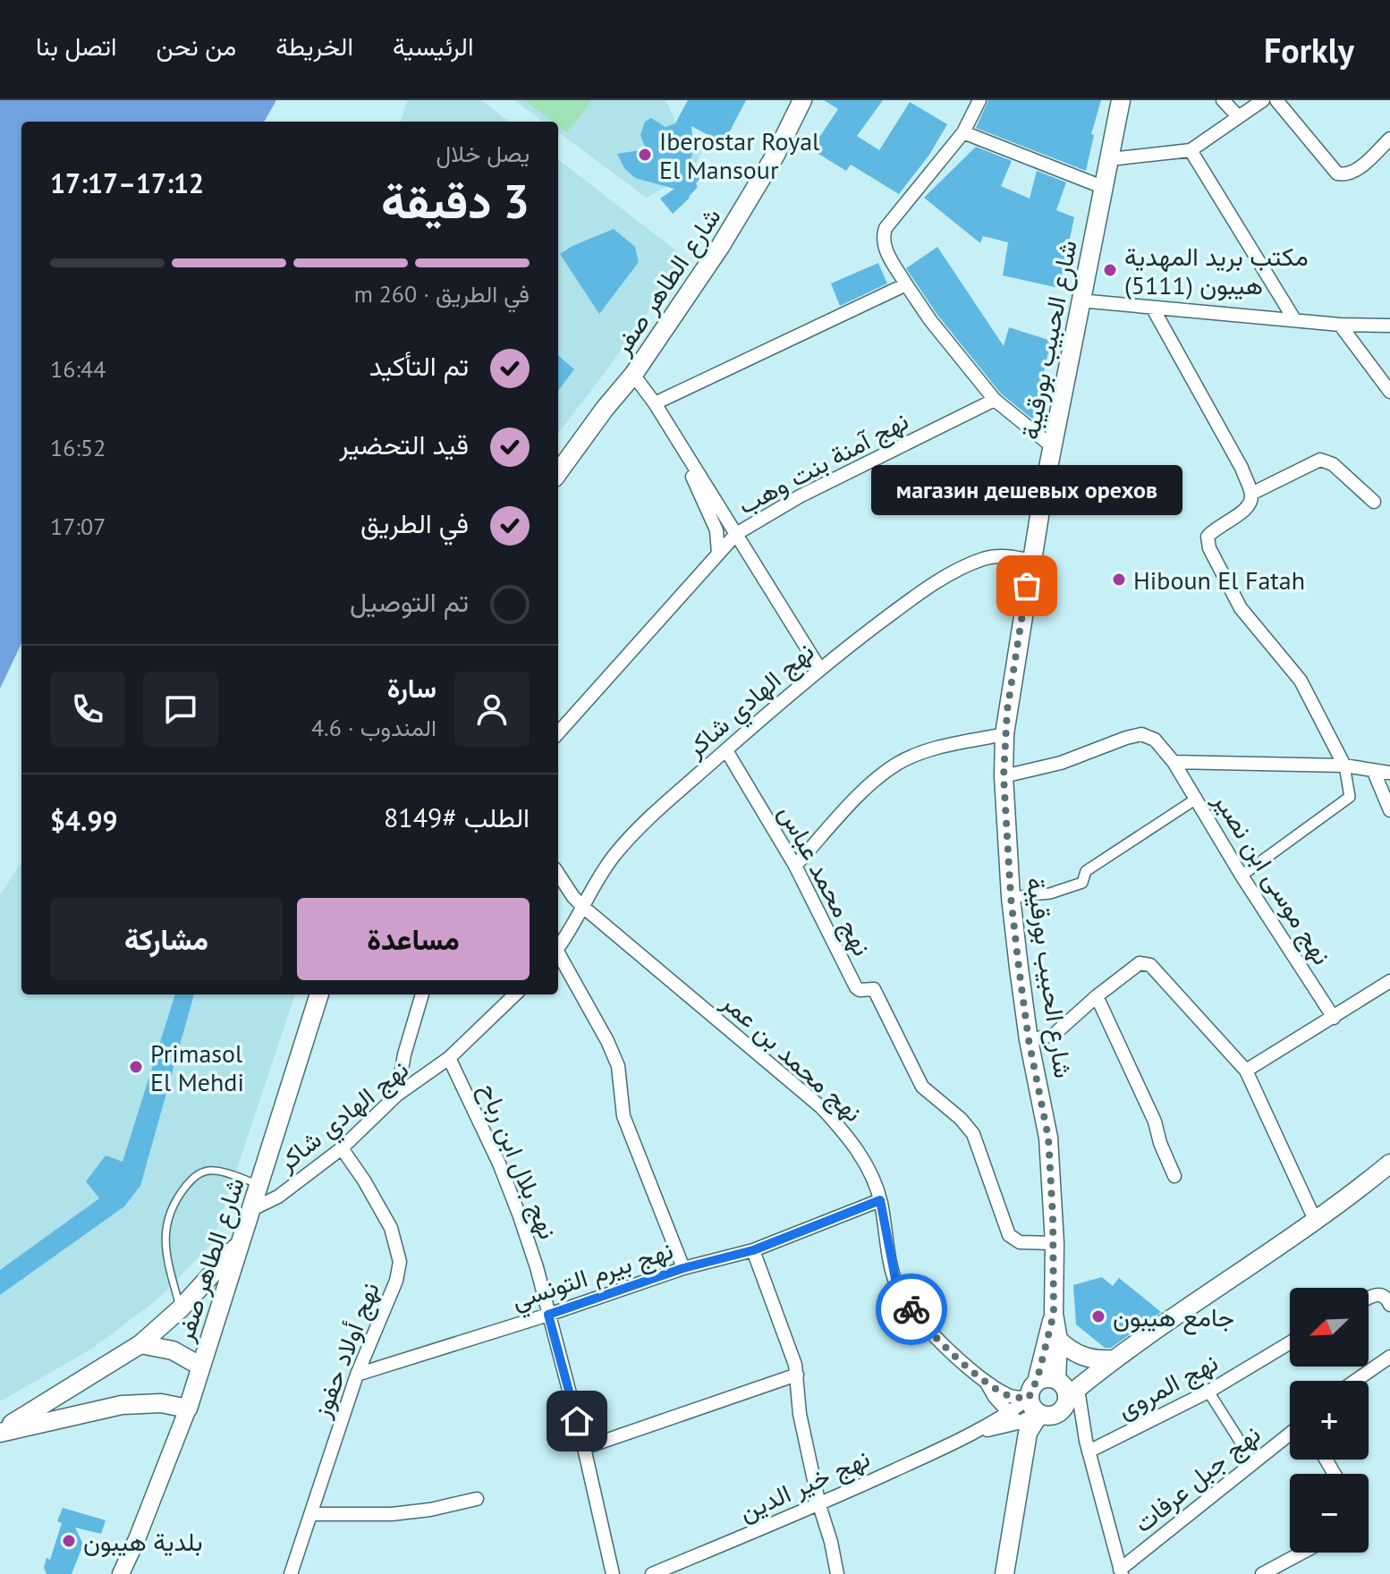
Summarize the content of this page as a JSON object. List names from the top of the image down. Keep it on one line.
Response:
{"streets":{"main road":["شارع الطاهر صفر","شارع الحبيب بورقيبة"],"street":["نهج آمنة بنت وهب","نهج الهادي شاكر","نهج موسى ابن نصير","نهج محمد عباس","نهج محمد بن عمر","نهج بلال ابن رباح","نهج بيرم التونسي","نهج أولاد حفوز","نهج المروى","نهج جبل عرفات","نهج خير الدين"]},"crossings":[["شارع الطاهر صفر","نهج الهادي شاكر"],["شارع الحبيب بورقيبة","نهج الهادي شاكر"],["شارع الحبيب بورقيبة","نهج موسى ابن نصير"],["شارع الحبيب بورقيبة","نهج محمد عباس"],["شارع الحبيب بورقيبة","نهج محمد بن عمر"],["شارع الحبيب بورقيبة","نهج خير الدين"],["نهج الهادي شاكر","نهج محمد عباس"],["نهج الهادي شاكر","نهج محمد بن عمر"],["نهج الهادي شاكر","نهج بلال ابن رباح"],["نهج الهادي شاكر","نهج أولاد حفوز"],["نهج محمد بن عمر","نهج بيرم التونسي"],["نهج محمد بن عمر","نهج خير الدين"],["نهج بلال ابن رباح","نهج بيرم التونسي"],["نهج بيرم التونسي","نهج أولاد حفوز"]],"places":["Iberostar Royal El Mansour","مكتب بريد المهدية هيبون (5111)","Hiboun El Fatah","магазин дешевых орехов","Primasol El Mehdi","جامع هيبون","بلدية هيبون"],"north":"bottom left","page":{"header":"Forkly","nav":["الرئيسية","الخريطة","من نحن","اتصل بنا"],"heading":["3 دقيقة","يصل خلال","17:12–17:17"],"panel":["سارة","المندوب · 4.6","الطلب #8149","$4.99"],"bar":"في الطريق · 260 m","list":[["تم التأكيد","16:44"],["قيد التحضير","16:52"],["في الطريق","17:07"],"تم التوصيل"],"bubble":"магазин дешевых орехов","buttons":["مساعدة","مشاركة"],"map_buttons":["+","−"]}}
